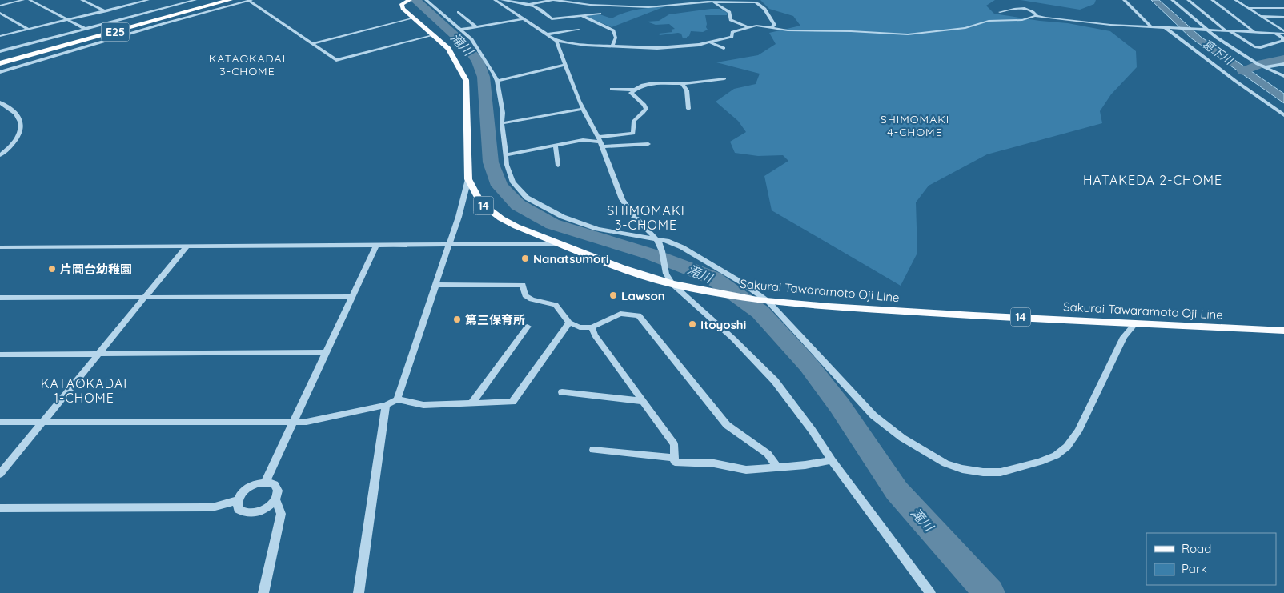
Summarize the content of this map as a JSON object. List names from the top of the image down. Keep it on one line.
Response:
{"streets":{"highway":["E25"],"main road":["14","Sakurai Tawaramoto Oji Line"]},"districts":["KATAOKADAI 3-CHOME","SHIMOMAKI 4-CHOME","HATAKEDA 2-CHOME","SHIMOMAKI 3-CHOME","KATAOKADAI 1-CHOME"],"water":["滝川","葛下川"],"places":["Nanatsumori","片岡台幼稚園","Lawson","第三保育所","Itoyoshi"],"legend":["Road","Park"]}
